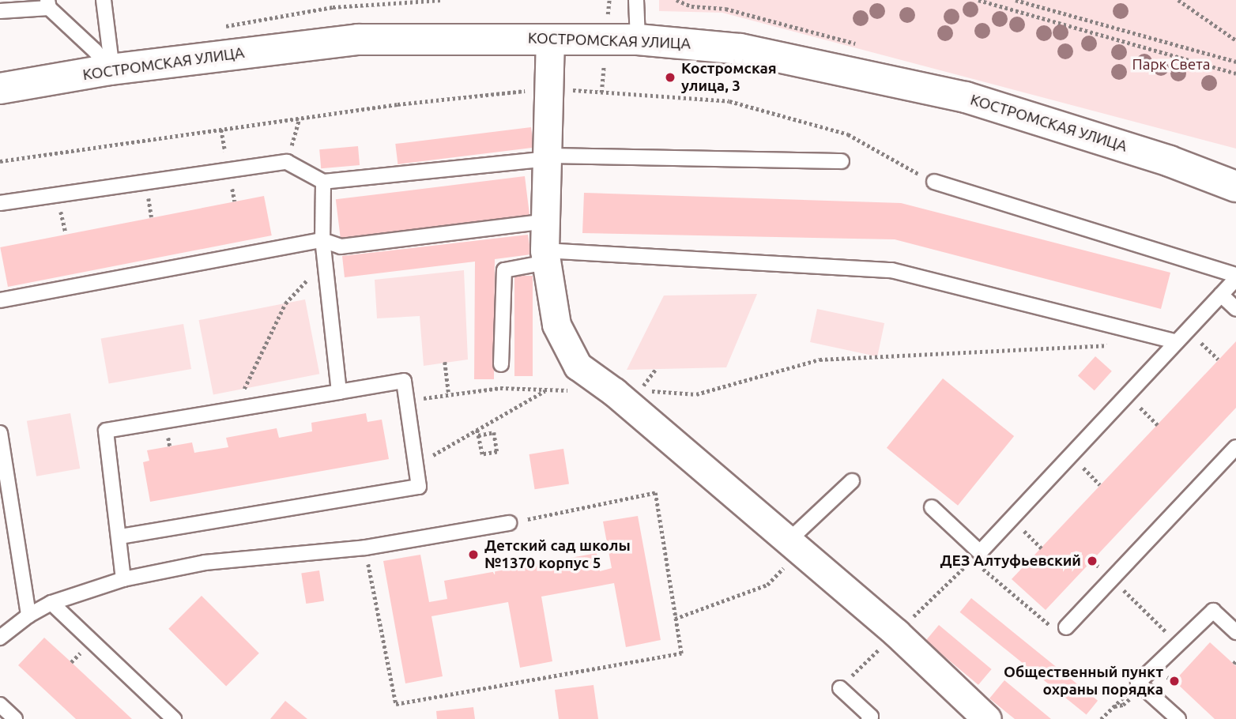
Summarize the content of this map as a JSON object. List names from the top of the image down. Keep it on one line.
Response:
{"streets":{"street":["КОСТРОМСКАЯ УЛИЦА"]},"parks":["Парк Света"],"places":["Костромская улица, 3","Детский сад школы №1370 корпус 5","ДЕЗ Алтуфьевский","Общественный пункт охраны порядка"]}
